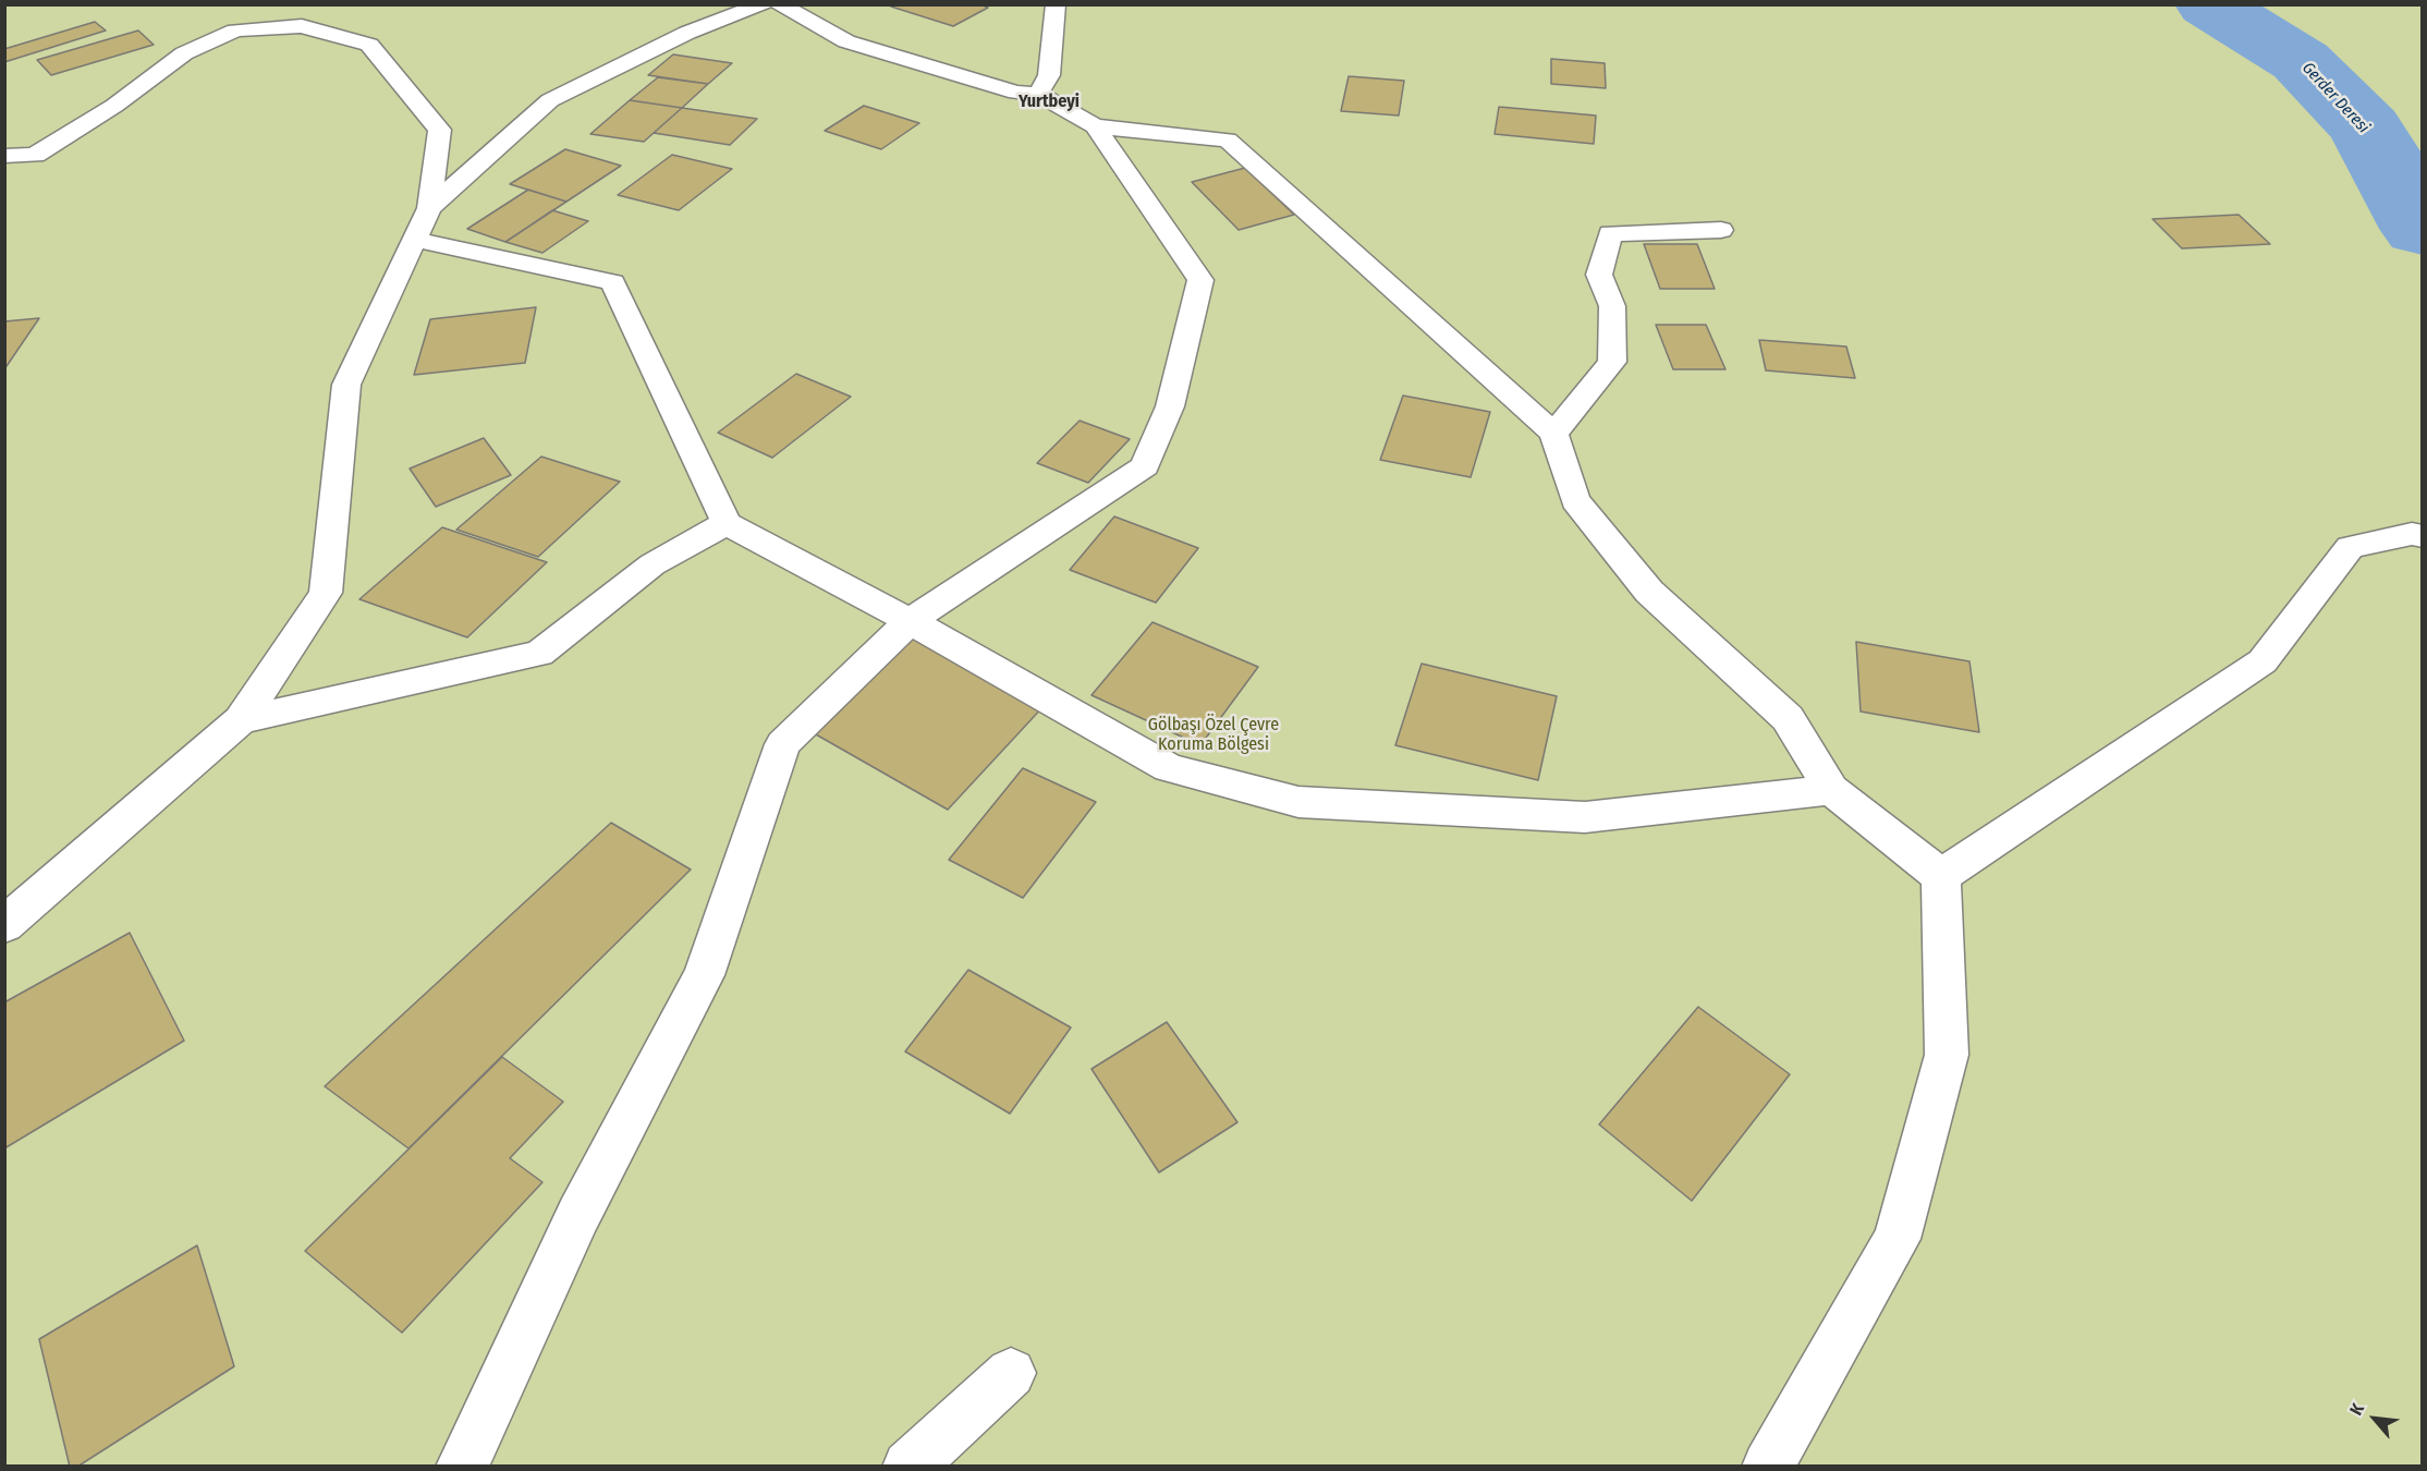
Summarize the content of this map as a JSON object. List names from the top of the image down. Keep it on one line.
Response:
{"districts":["Yurtbeyi"],"water":["Gerder Deresi"],"parks":["Gölbaşı Özel Çevre Koruma Bölgesi"],"north":"top left"}
